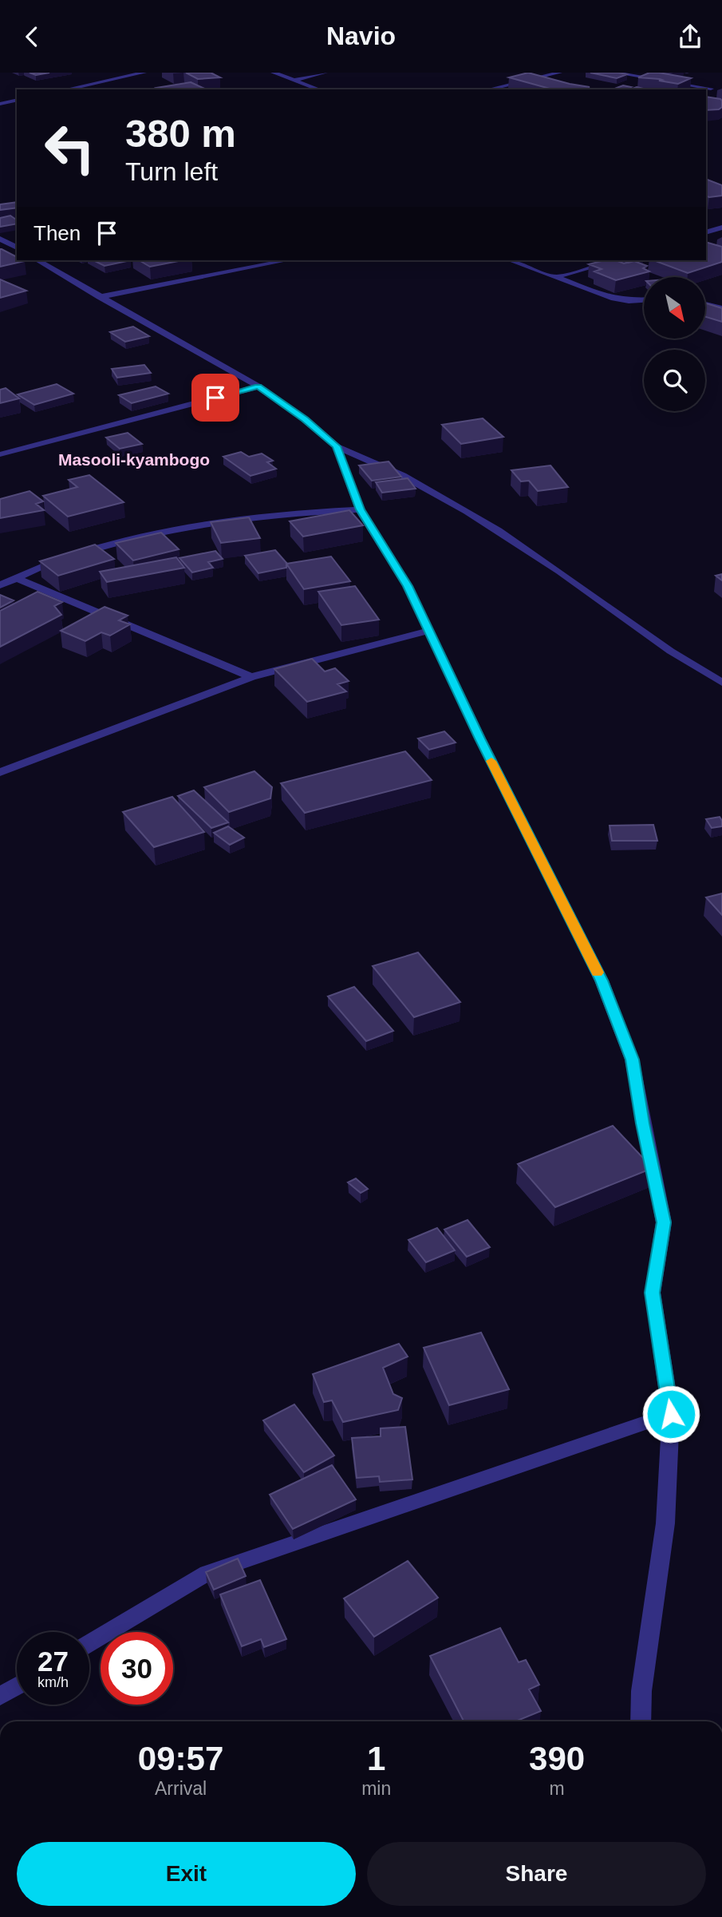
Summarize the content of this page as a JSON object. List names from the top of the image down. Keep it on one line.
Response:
{"districts":["Masooli-kyambogo"],"north":"bottom right","page":{"header":"Navio","turn":["380 m","Turn left"],"then":"Then","speed":"27 km/h","limit":"30","eta":["09:57","Arrival","1","min","390","m"],"buttons":["Exit","Share"]}}
